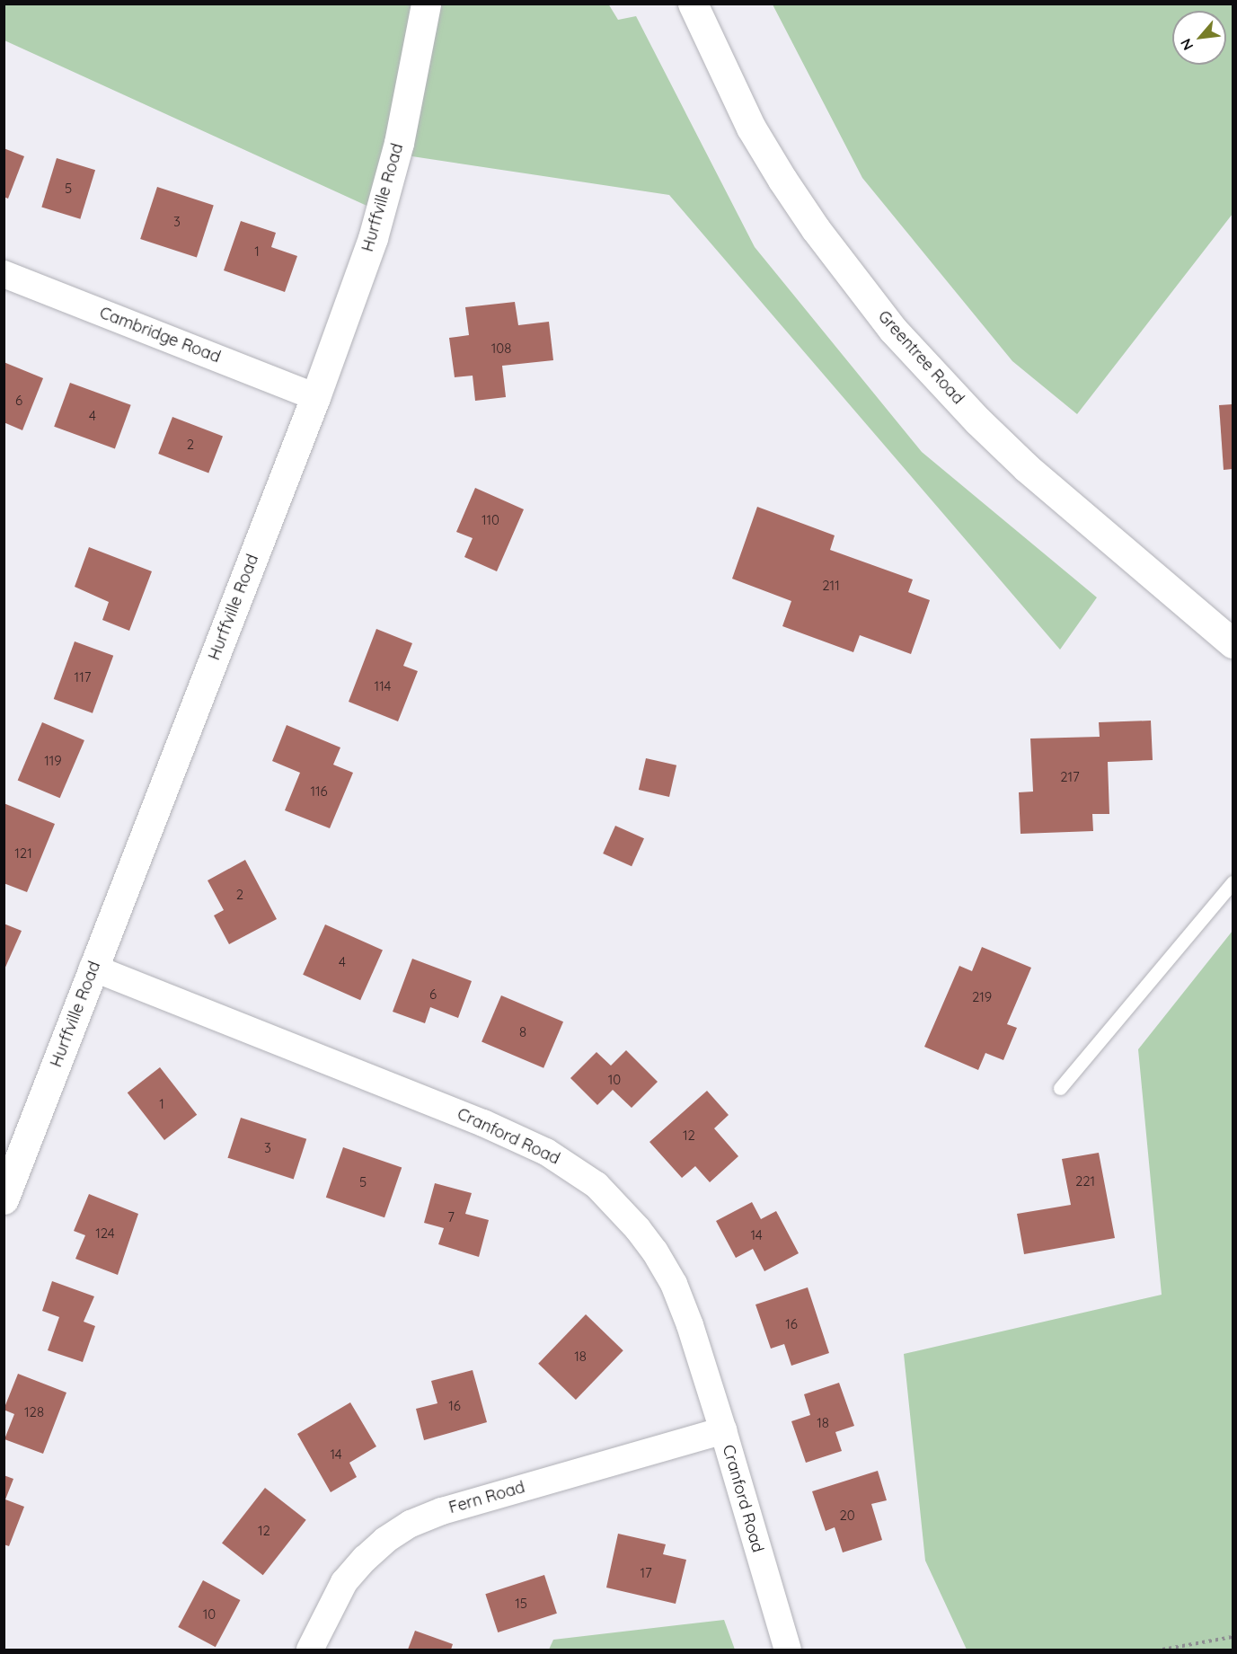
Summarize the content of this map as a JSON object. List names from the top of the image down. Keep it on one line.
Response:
{"streets":{"street":["Hurffville Road","Cambridge Road","Greentree Road","Cranford Road","Fern Road"]},"crossings":[["Hurffville Road","Cambridge Road"],["Hurffville Road","Cranford Road"],["Cranford Road","Fern Road"]],"house_numbers":["5","3","1","108","6","4","2","110","211","117","114","119","217","116","121","2","4","6","219","8","10","1","12","3","221","5","7","124","14","16","18","16","128","18","14","20","12","17","15","10"],"north":"bottom left"}
